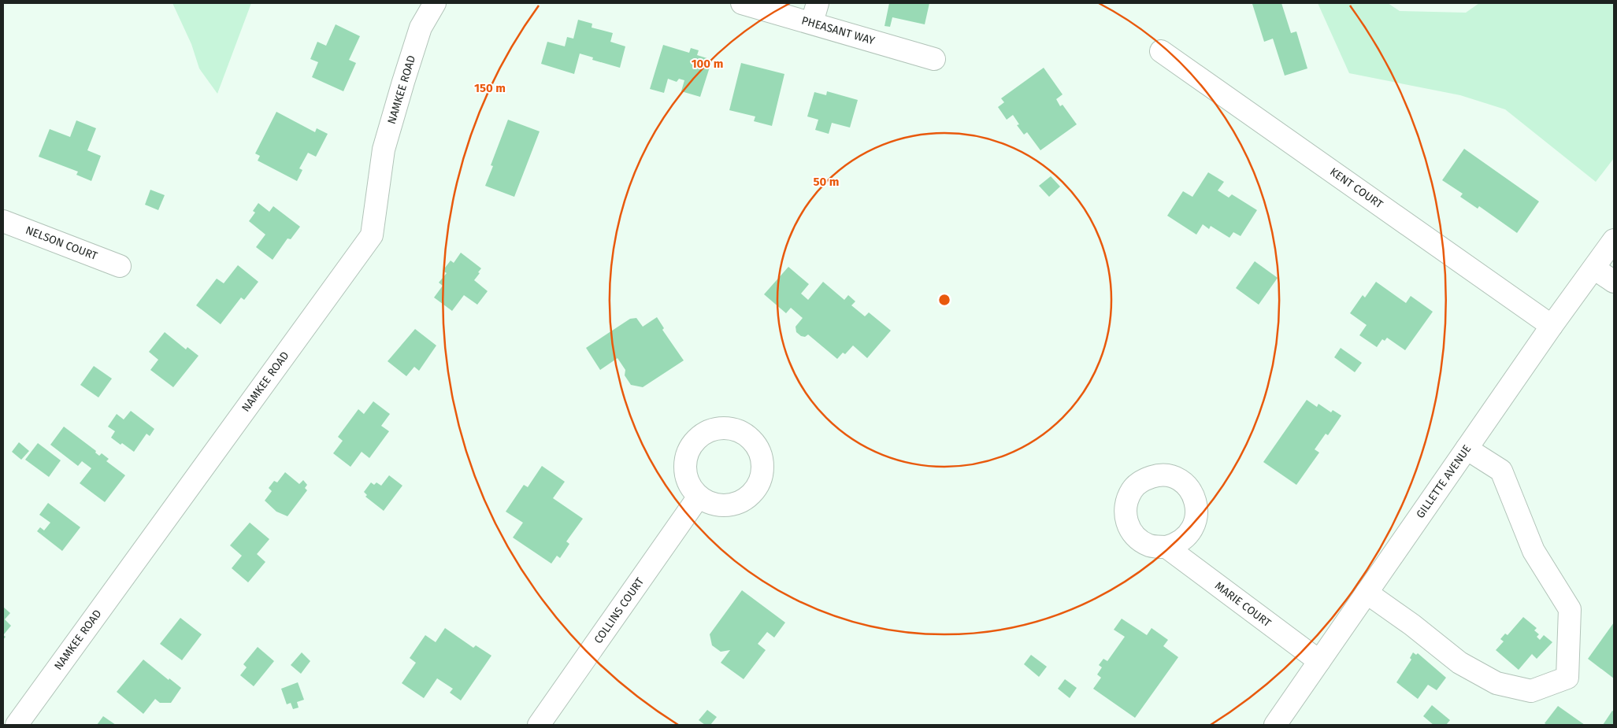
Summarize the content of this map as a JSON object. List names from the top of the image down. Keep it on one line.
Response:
{"streets":{"street":["PHEASANT WAY","NAMKEE ROAD","KENT COURT","NELSON COURT","GILLETTE AVENUE","MARIE COURT","COLLINS COURT"]},"crossings":[["KENT COURT","GILLETTE AVENUE"],["GILLETTE AVENUE","MARIE COURT"]],"rings":["100 m","150 m","50 m"]}
